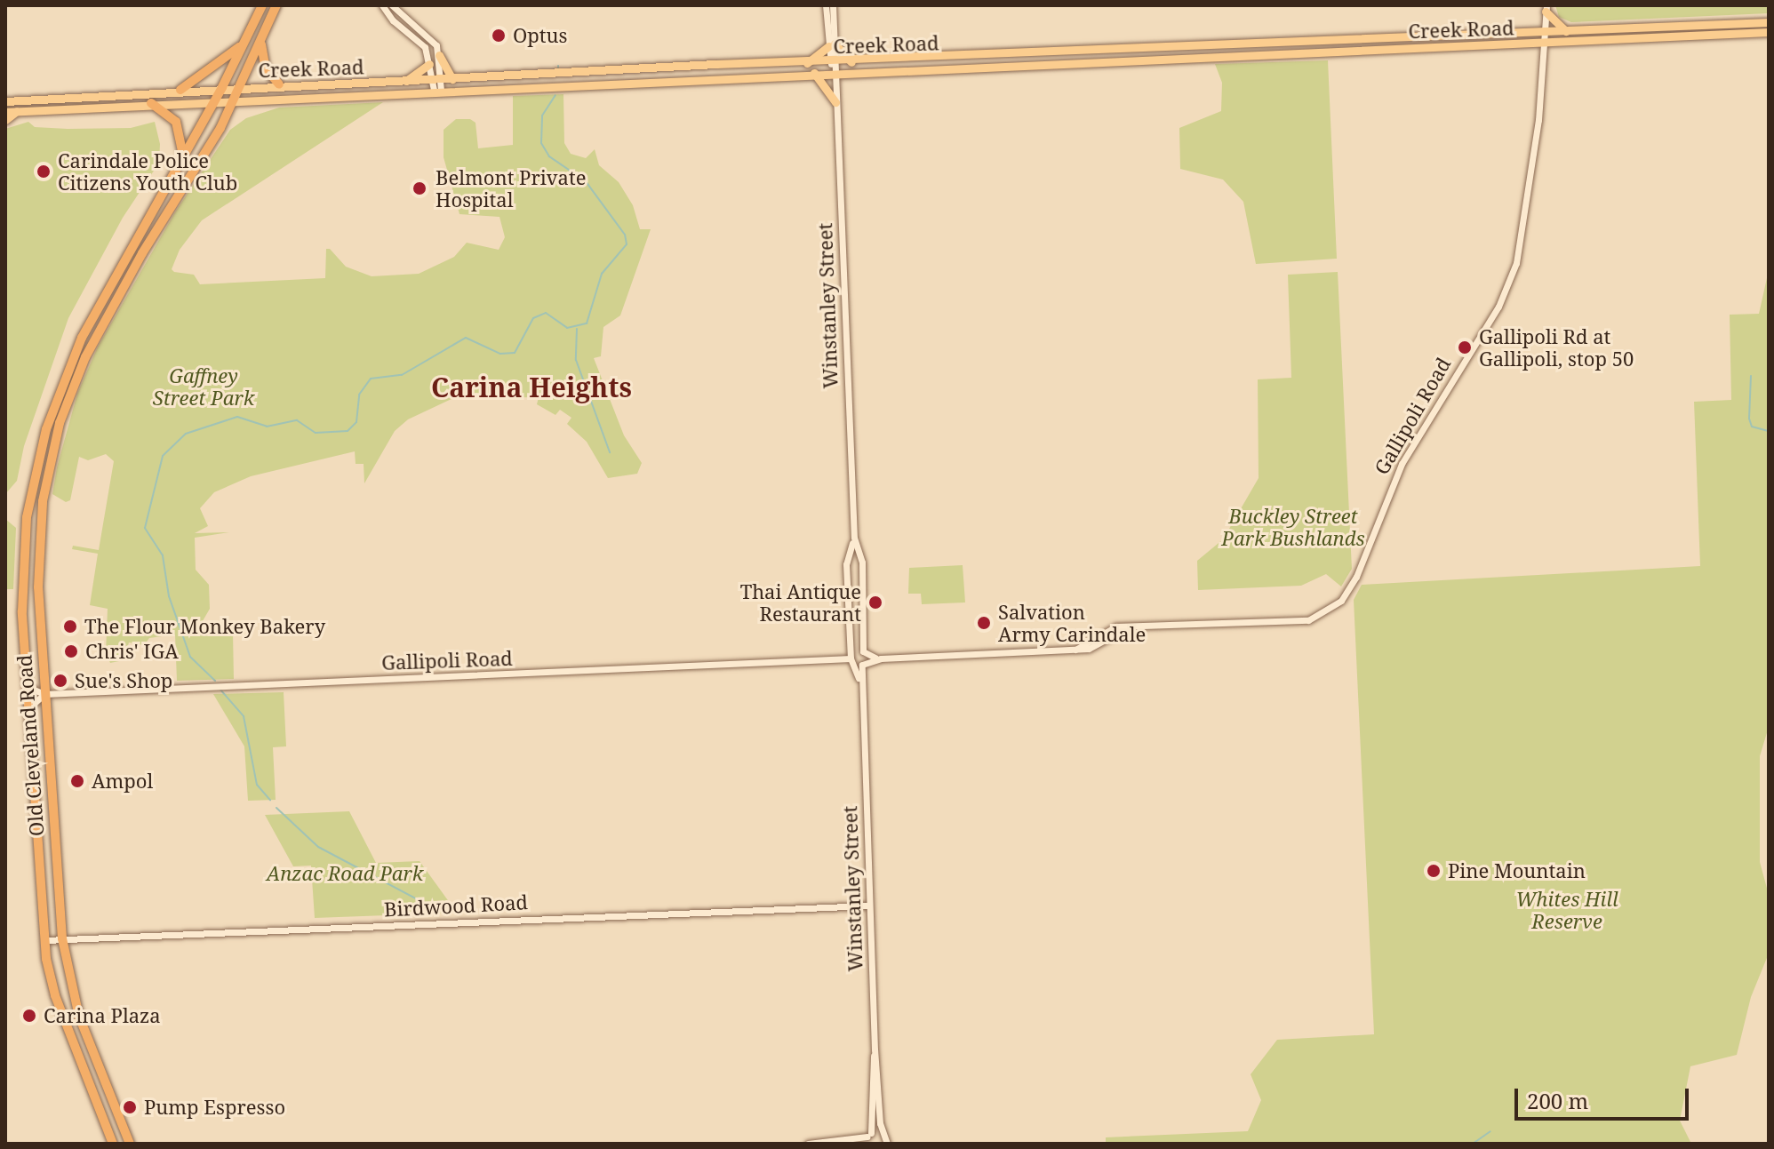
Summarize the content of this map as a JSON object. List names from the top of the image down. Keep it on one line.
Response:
{"streets":{"highway":["Old Cleveland Road"],"main road":["Creek Road"],"street":["Winstanley Street","Gallipoli Road","Birdwood Road"]},"crossings":[["Creek Road","Winstanley Street"],["Creek Road","Gallipoli Road"],["Creek Road","Old Cleveland Road"],["Winstanley Street","Gallipoli Road"],["Winstanley Street","Birdwood Road"],["Gallipoli Road","Old Cleveland Road"],["Old Cleveland Road","Birdwood Road"]],"districts":["Carina Heights"],"parks":["Gaffney Street Park","Buckley Street Park Bushlands","Anzac Road Park","Whites Hill Reserve"],"places":["Optus","Carindale Police Citizens Youth Club","Belmont Private Hospital","Gallipoli Rd at Gallipoli, stop 50","Thai Antique Restaurant","Salvation Army Carindale","The Flour Monkey Bakery","Chris' IGA","Sue's Shop","Ampol","Pine Mountain","Carina Plaza","Pump Espresso"],"scale_bar":"200 m"}
